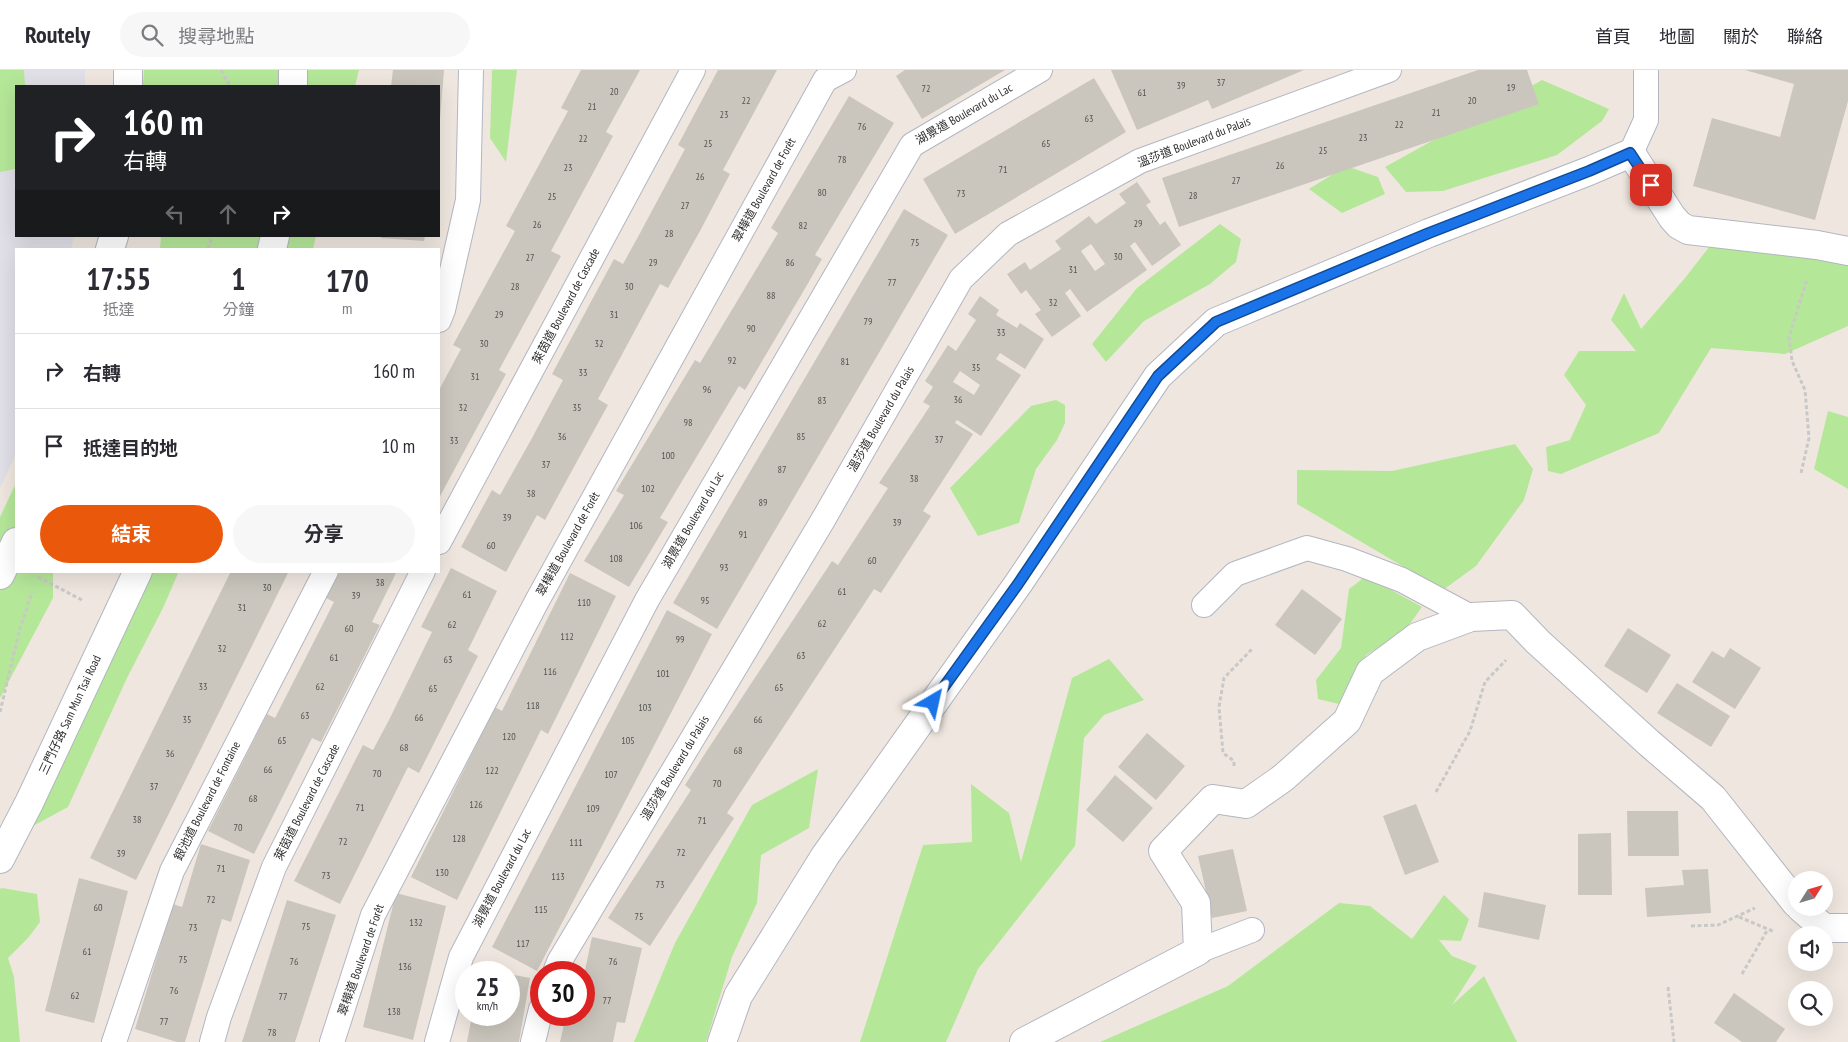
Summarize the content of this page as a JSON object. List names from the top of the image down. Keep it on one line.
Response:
{"streets":{"street":["三門仔路 Sam Mun Tsai Road"],"lane":["湖景道 Boulevard du Lac","溫莎道 Boulevard du Palais","翠樺道 Boulevard de Forêt","萊茵道 Boulevard de Cascade","銀池道 Boulevard de Fontaine"]},"house_numbers":["37","39","19","72","20","61","22","20","21","21","23","63","22","76","23","22","25","65","25","78","26","23","71","26","27","80","73","28","25","27","29","26","82","28","75","30","27","29","86","31","77","28","30","88","32","29","31","79","90","33","30","32","92","81","35","33","31","96","36","83","32","35","98","36","85","37","33","100","37","87","38","102","38","89","39","39","106","91","60","108","60","93","38","30","61","61","39","95","110","31","62","62","60","112","99","32","63","61","63","116","101","33","62","65","65","118","103","63","66","35","66","120","65","105","68","68","36","66","122","70","107","70","37","68","126","71","109","38","71","70","128","72","111","72","39","71","130","73","113","73","72","60","115","75","132","75","73","117","61","75","76","76","136","76","62","77","77","138","77","78"],"north":"top right","page":{"header":"Routely","search":"搜尋地點","nav":["首頁","地圖","關於","聯絡"],"turn":["160 m","右轉"],"eta":["17:55","抵達","1","分鐘","170","m"],"list":[{"name":"右轉","value":"160 m"},{"name":"抵達目的地","value":"10 m"}],"buttons":["結束","分享"],"speed":"25 km/h","limit":"30"}}
